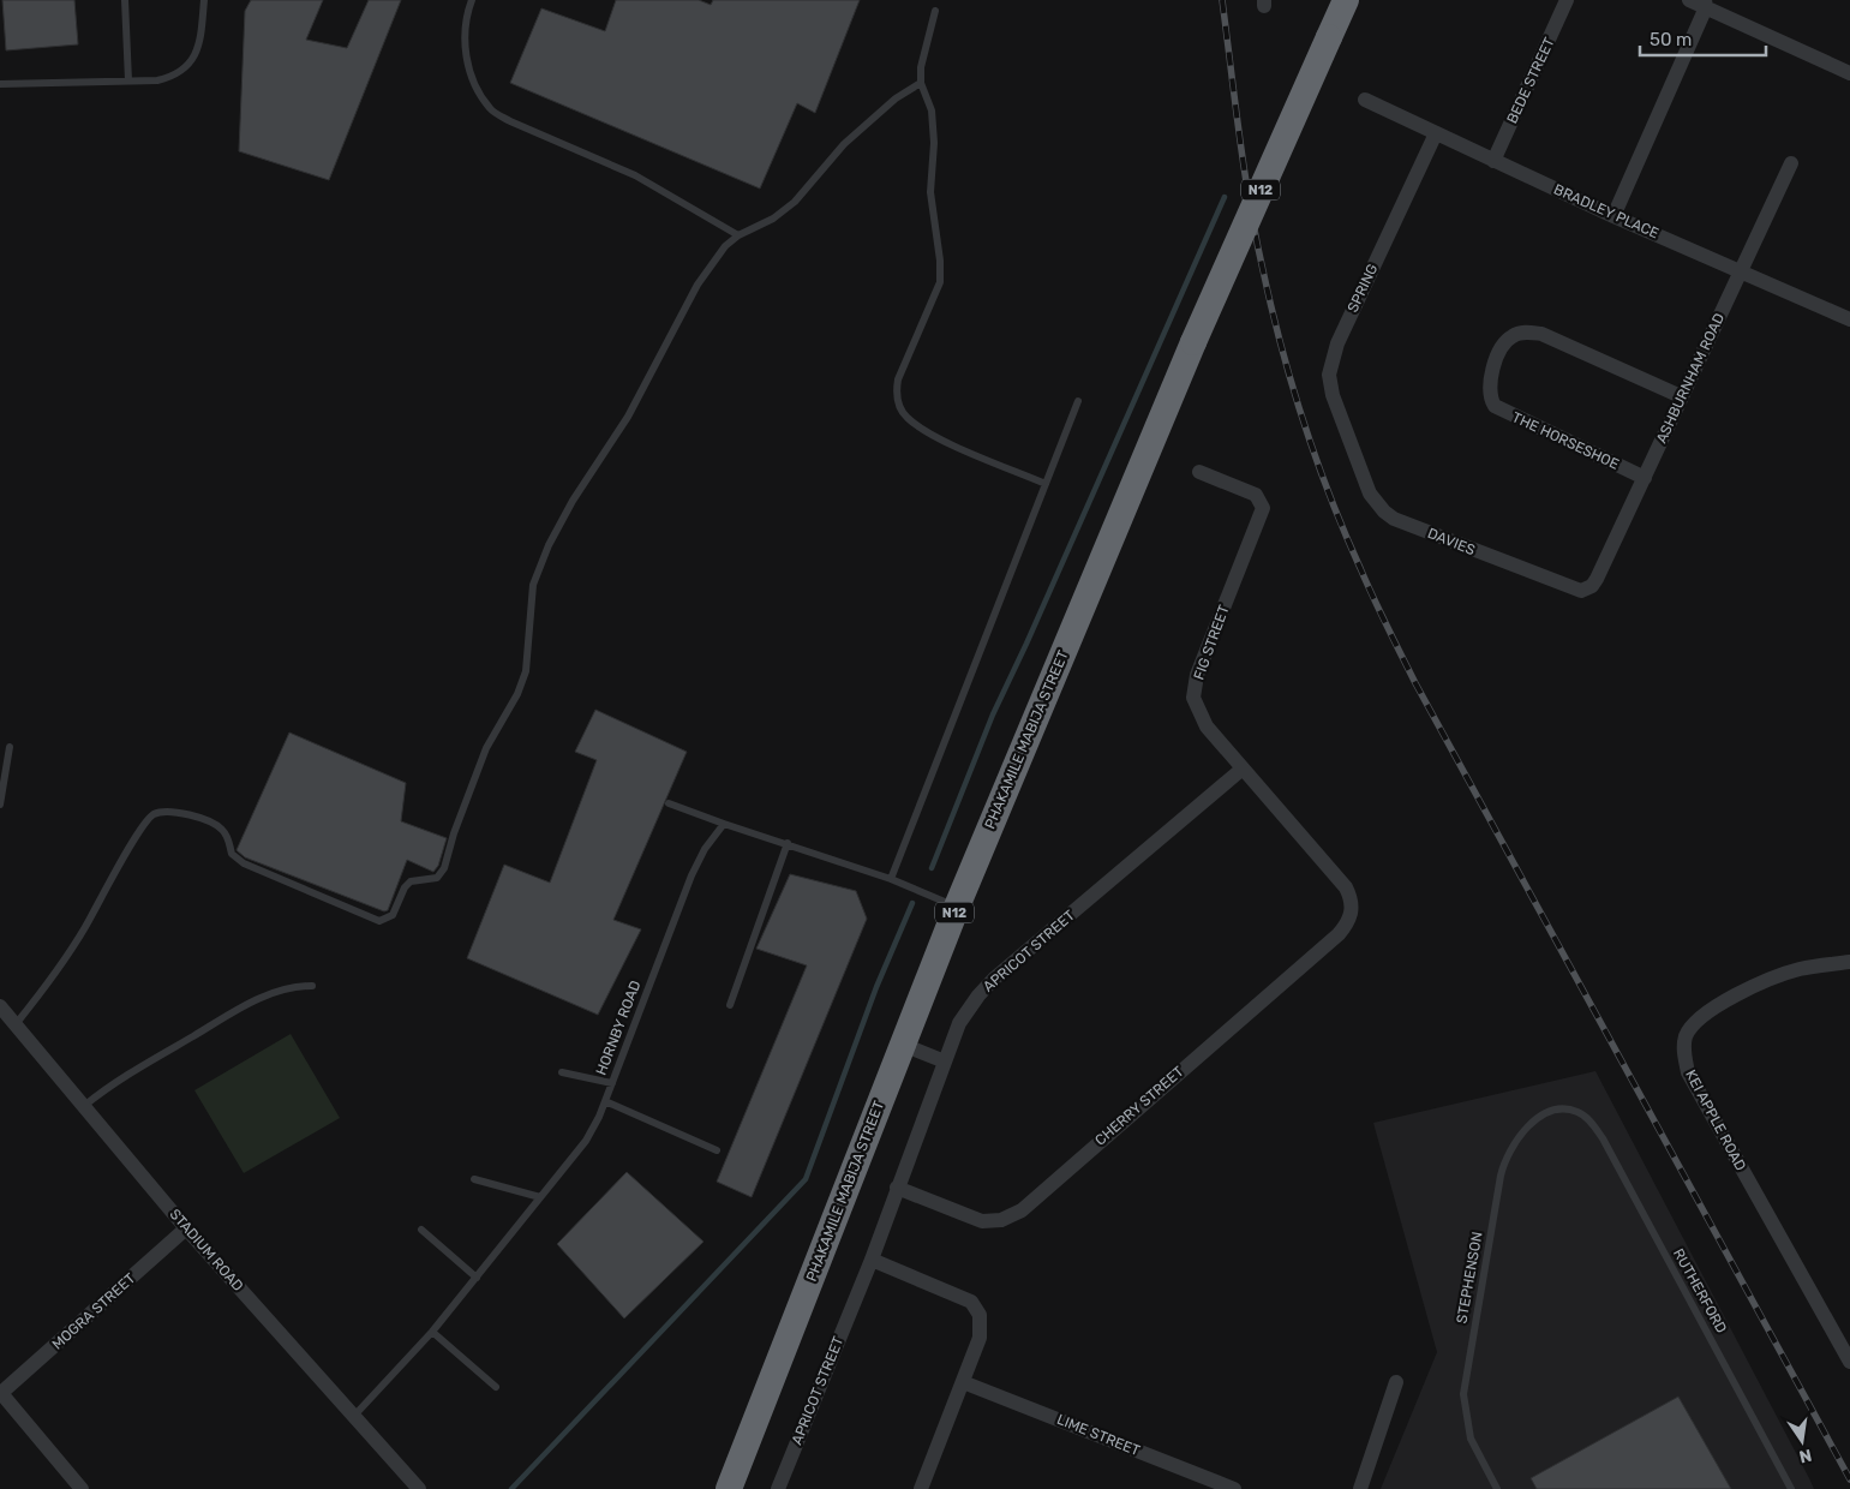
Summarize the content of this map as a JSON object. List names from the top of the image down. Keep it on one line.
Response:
{"streets":{"highway":["N12","PHAKAMILE MABIJA STREET"],"street":["BEDE STREET","BRADLEY PLACE","SPRING","ASHBURNHAM ROAD","THE HORSESHOE","DAVIES","FIG STREET","APRICOT STREET","CHERRY STREET","KEI APPLE ROAD","STADIUM ROAD","MOGRA STREET","LIME STREET"],"lane":["HORNBY ROAD","STEPHENSON","RUTHERFORD"]},"crossings":[["BEDE STREET","BRADLEY PLACE"],["BRADLEY PLACE","SPRING"],["BRADLEY PLACE","ASHBURNHAM ROAD"],["SPRING","DAVIES"],["ASHBURNHAM ROAD","THE HORSESHOE"],["ASHBURNHAM ROAD","DAVIES"],["FIG STREET","APRICOT STREET"],["FIG STREET","CHERRY STREET"],["APRICOT STREET","CHERRY STREET"],["HORNBY ROAD","STADIUM ROAD"],["STADIUM ROAD","MOGRA STREET"],["STEPHENSON","RUTHERFORD"]],"scale_bar":"50 m","north":"bottom"}
